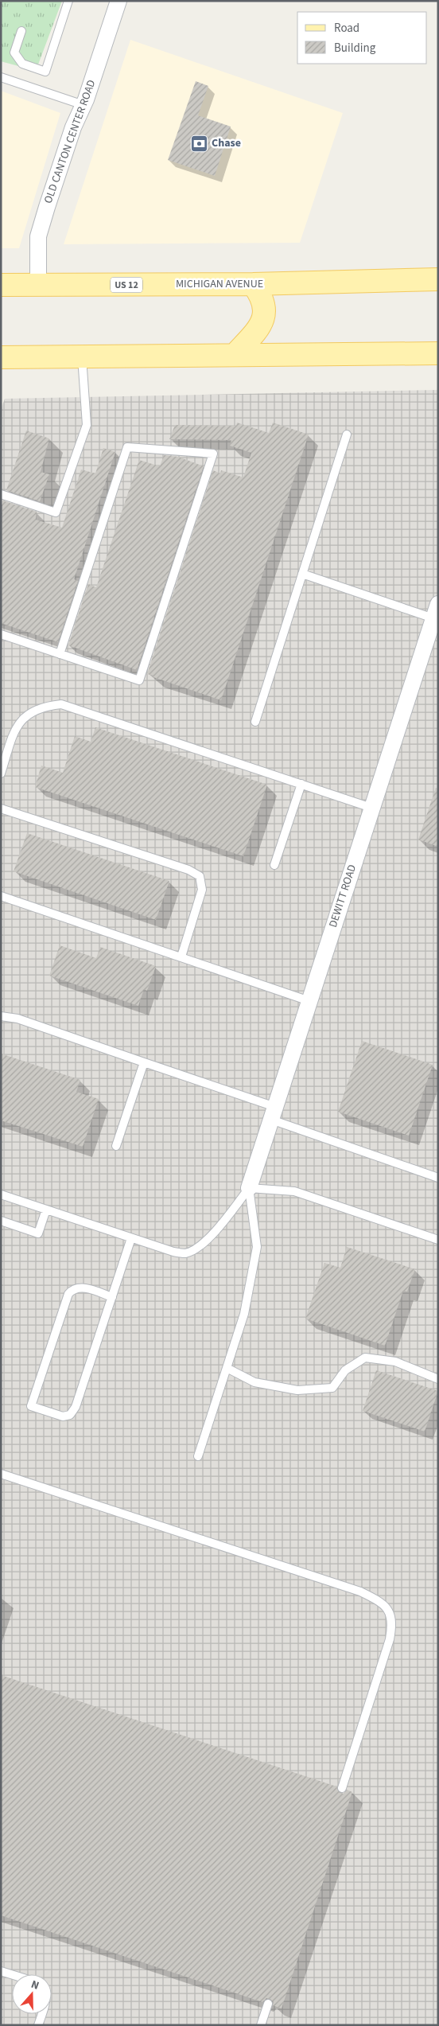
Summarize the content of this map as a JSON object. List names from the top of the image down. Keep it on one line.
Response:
{"streets":{"main road":["MICHIGAN AVENUE","US 12"],"street":["OLD CANTON CENTER ROAD","DEWITT ROAD"]},"crossings":[["OLD CANTON CENTER ROAD","MICHIGAN AVENUE"]],"places":{"bank":["Chase"]},"legend":["Road","Building"],"north":"top"}
